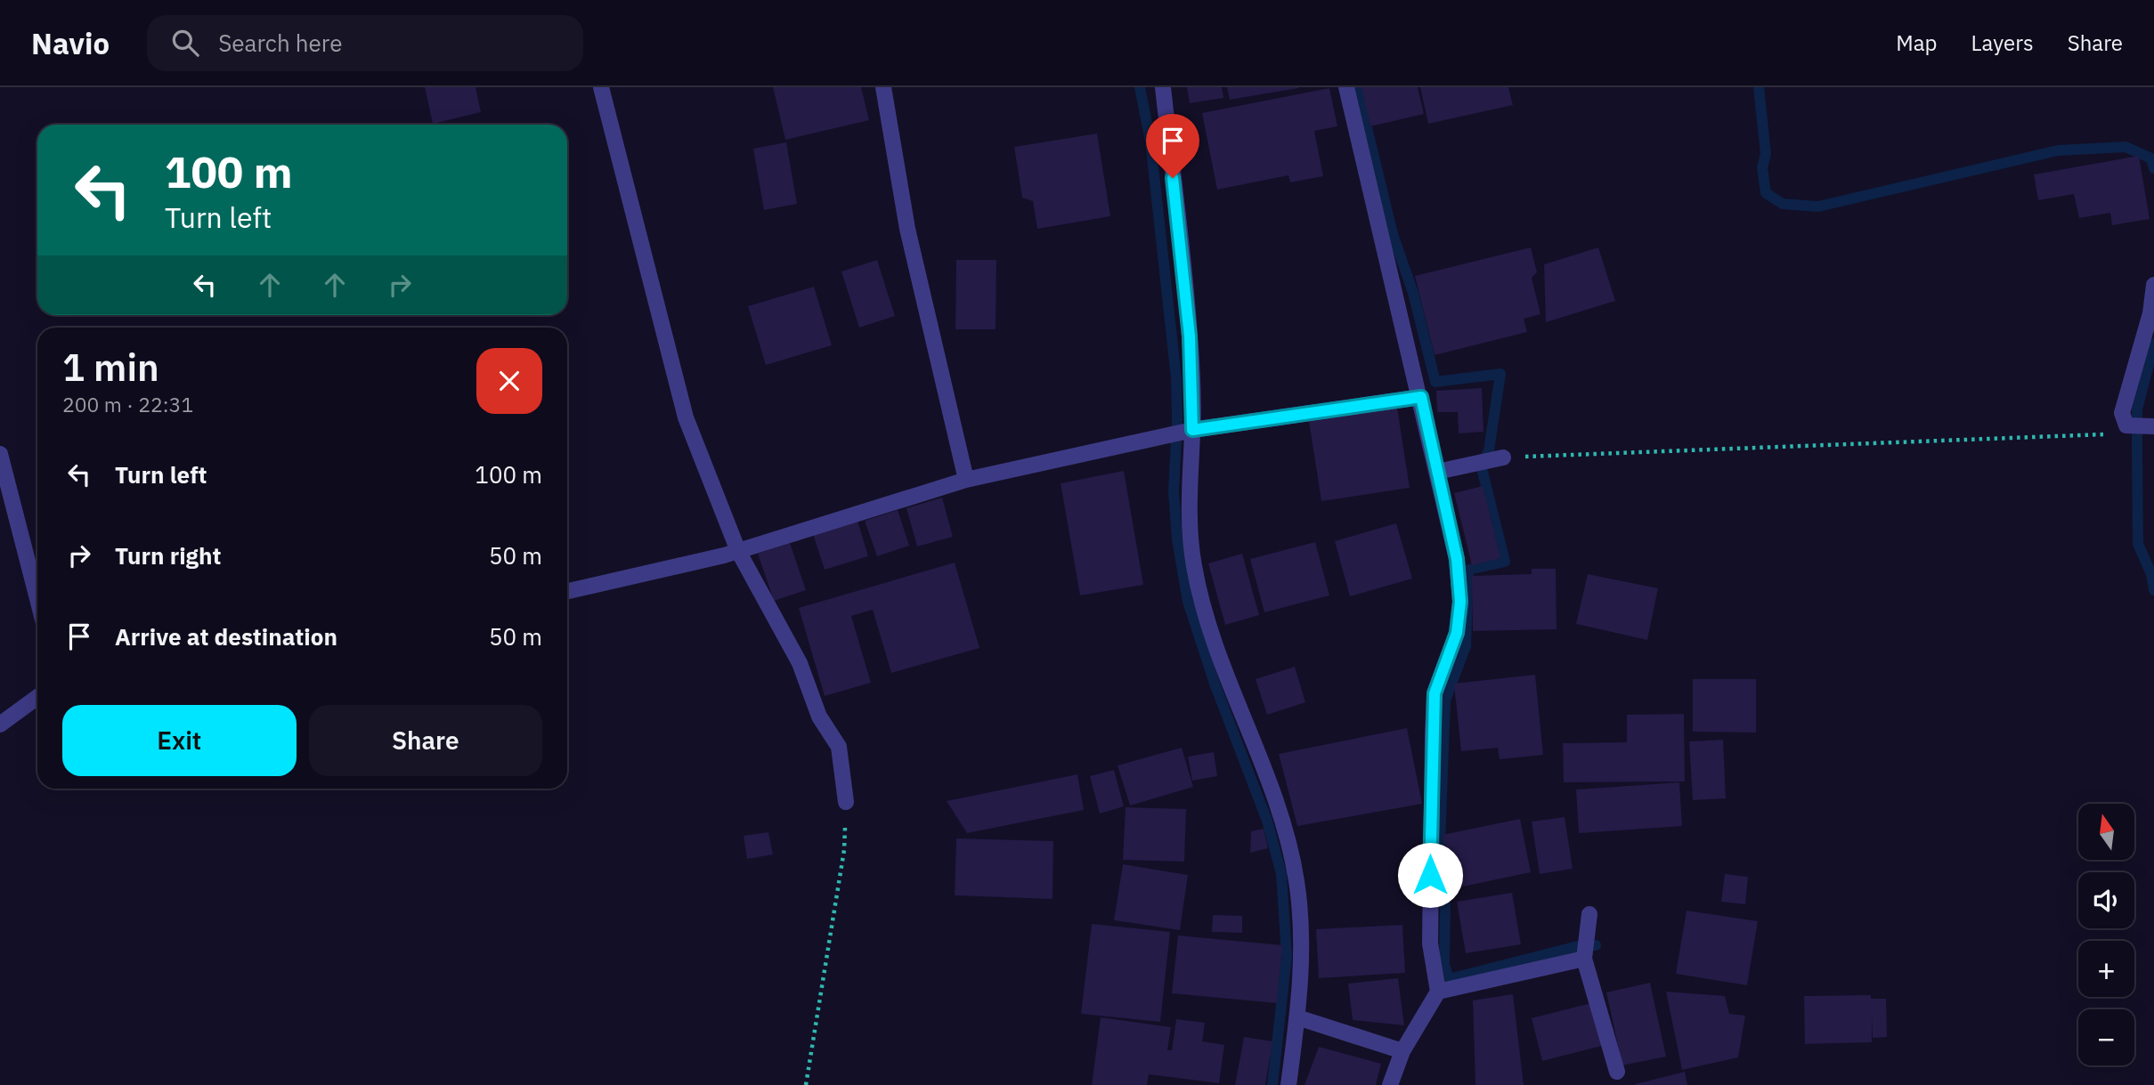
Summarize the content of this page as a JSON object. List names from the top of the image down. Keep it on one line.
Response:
{"north":"top","page":{"header":"Navio","search":"Search here","nav":["Map","Layers","Share"],"turn":["100 m","Turn left"],"heading":["1 min","200 m · 22:31"],"list":[{"name":"Turn left","value":"100 m"},{"name":"Turn right","value":"50 m"},{"name":"Arrive at destination","value":"50 m"}],"buttons":["Exit","Share"],"map_buttons":["+","−"]}}
